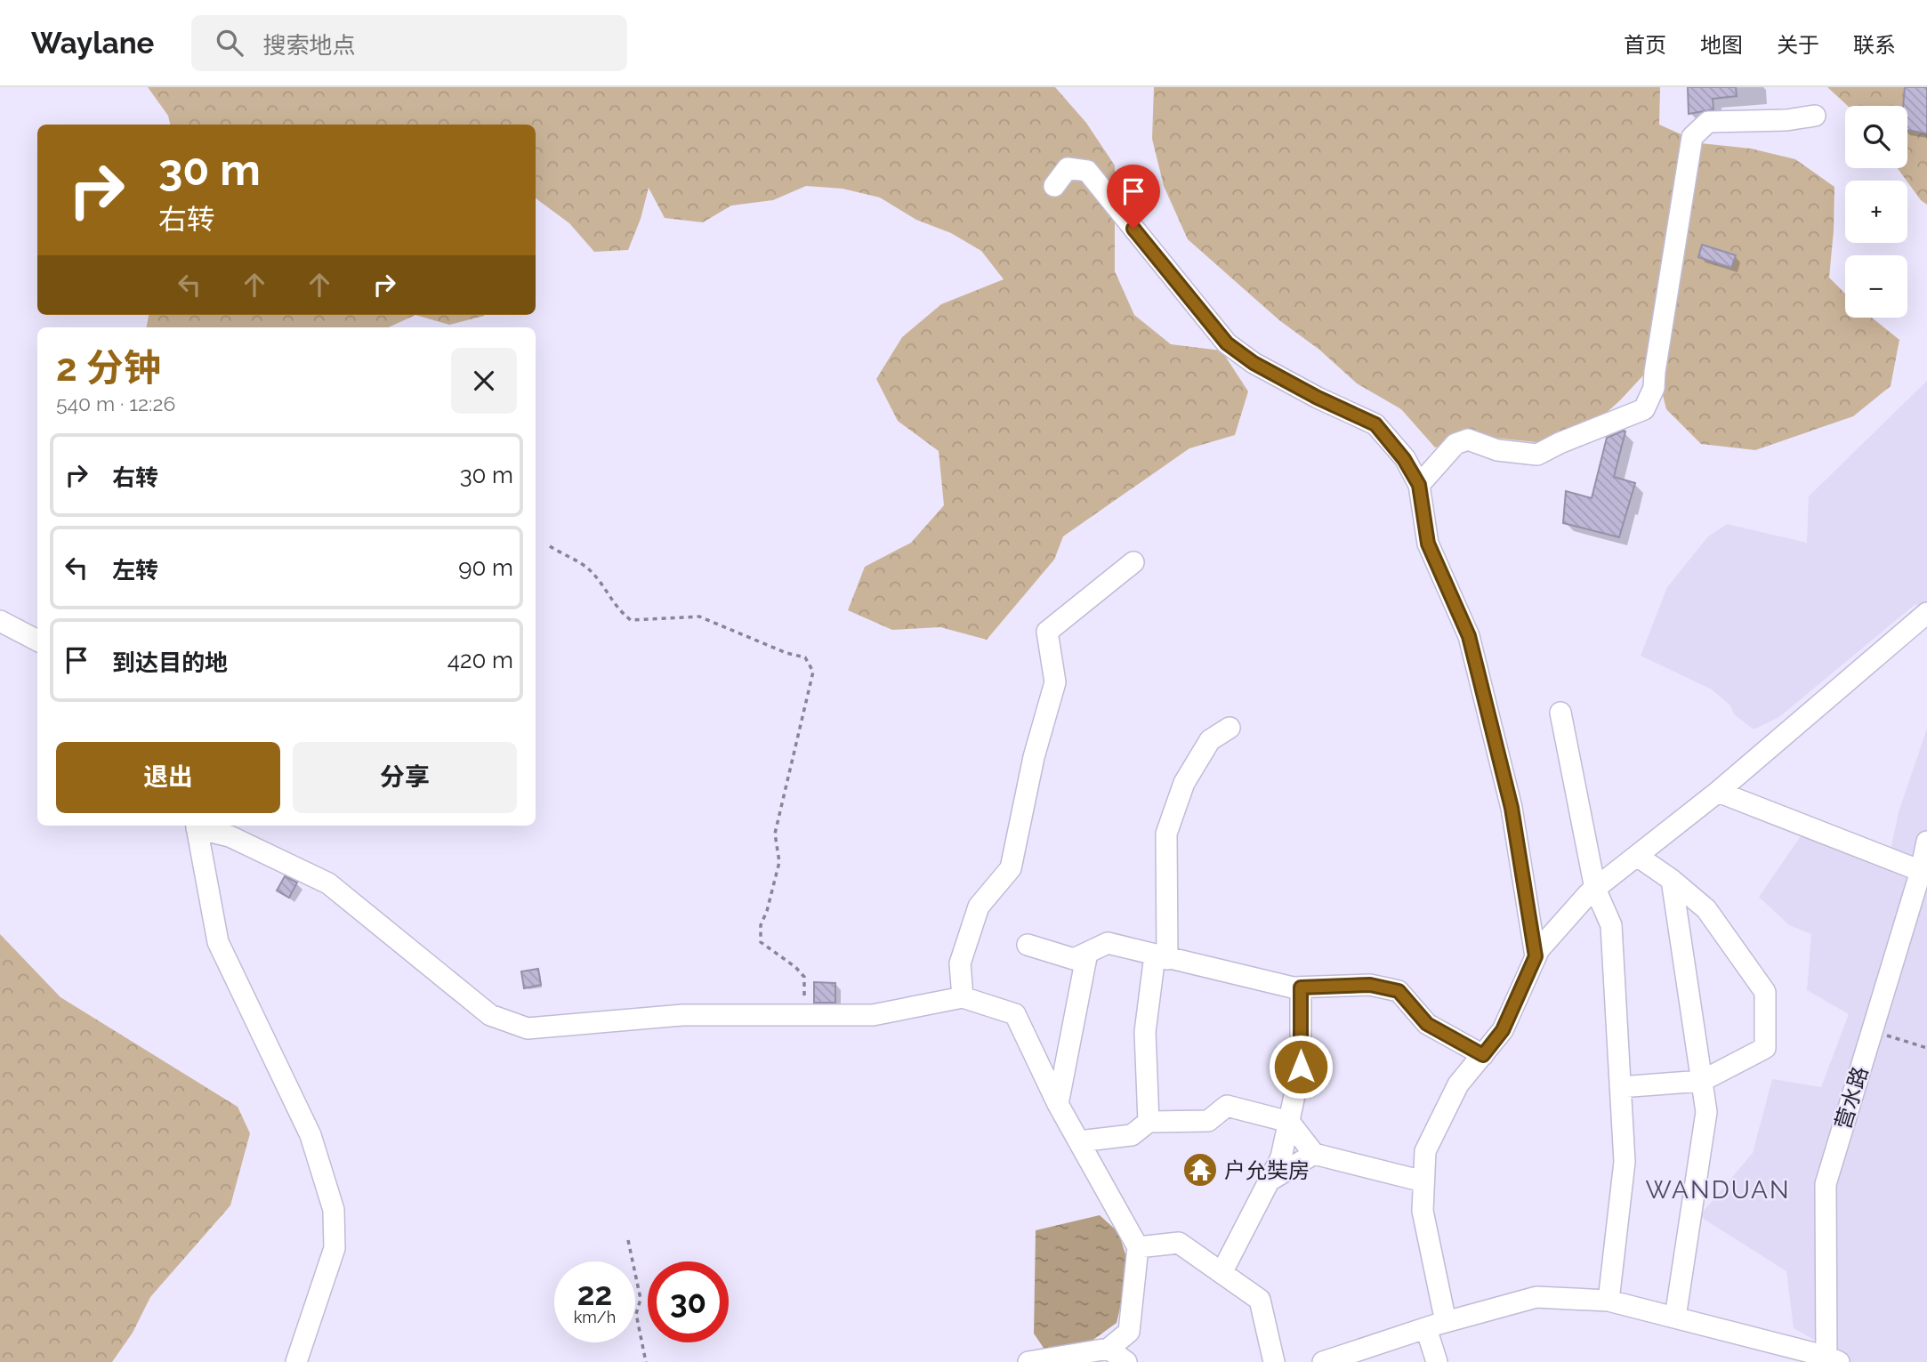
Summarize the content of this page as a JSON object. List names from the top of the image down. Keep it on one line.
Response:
{"streets":{"street":["营水路"]},"districts":["WANDUAN"],"places":{"temple":["户允奘房"]},"page":{"header":"Waylane","search":"搜索地点","nav":["首页","地图","关于","联系"],"map_buttons":["+","−"],"turn":["30 m","右转"],"heading":["2 分钟","540 m · 12:26"],"list":[{"name":"右转","value":"30 m"},{"name":"左转","value":"90 m"},{"name":"到达目的地","value":"420 m"}],"buttons":["退出","分享"],"speed":"22 km/h","limit":"30"}}
